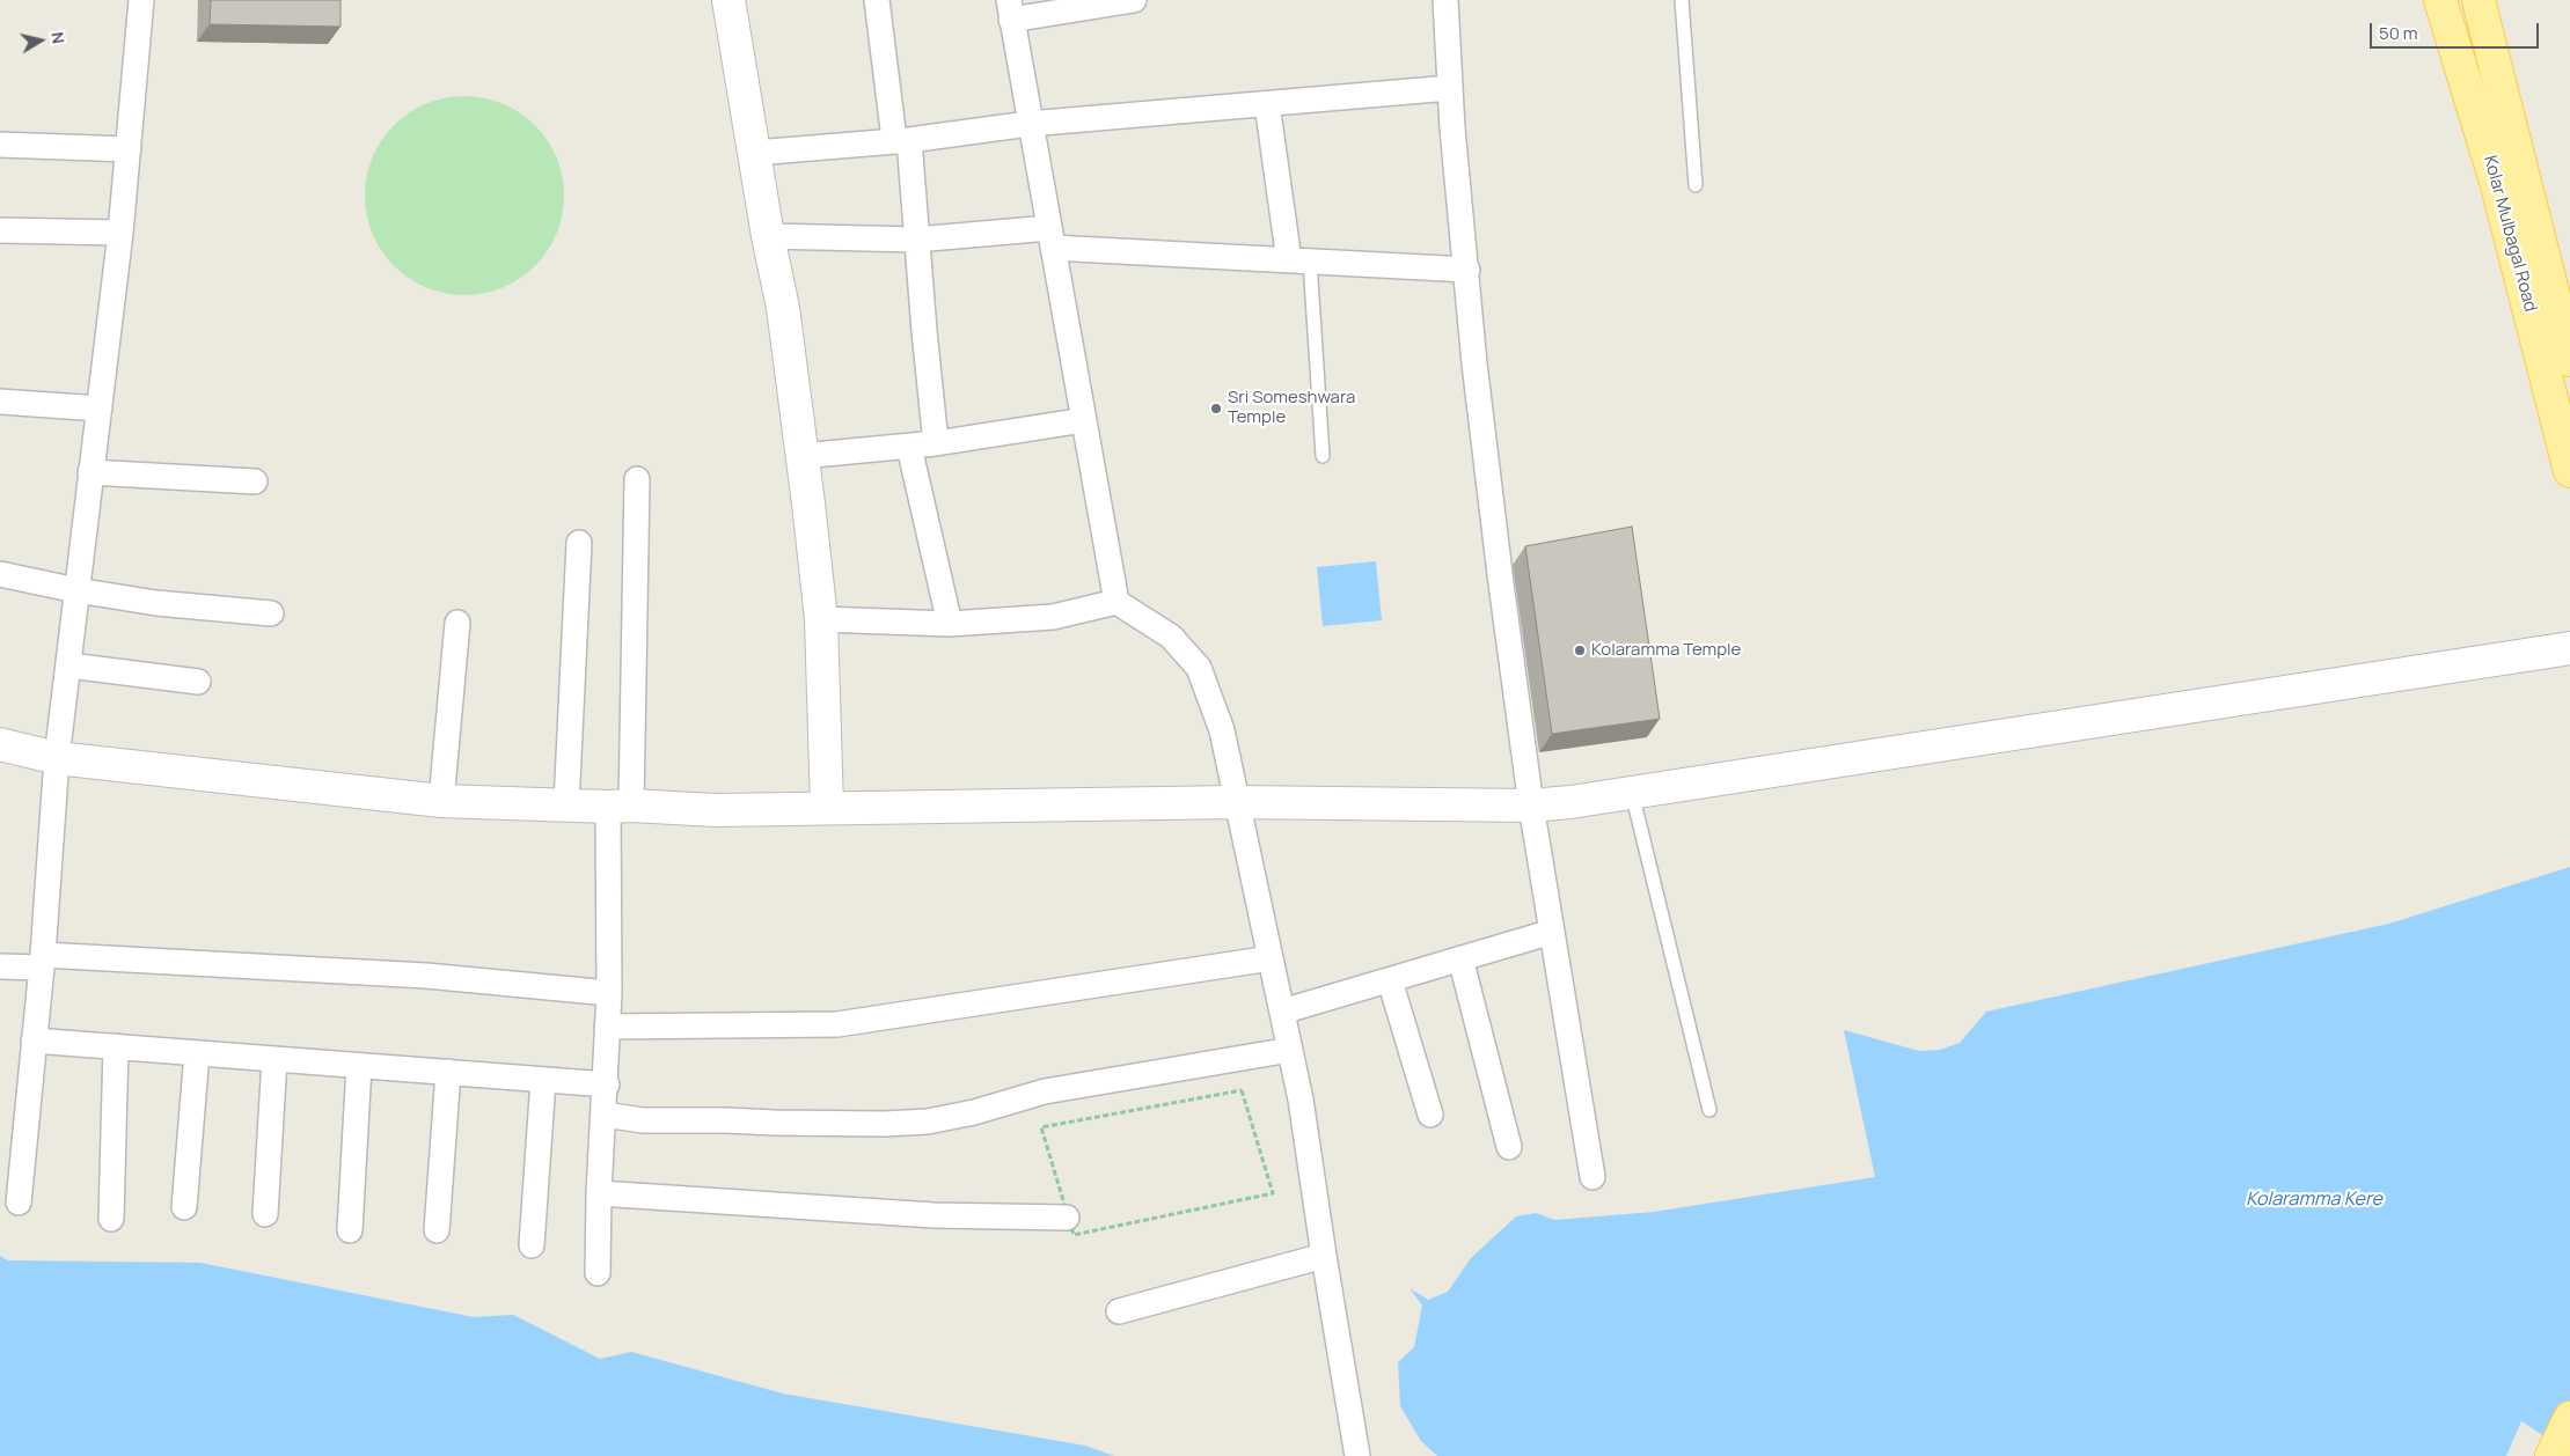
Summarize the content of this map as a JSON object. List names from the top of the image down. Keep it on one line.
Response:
{"streets":{"main road":["Kolar Mulbagal Road"]},"water":["Kolaramma Kere"],"places":["Sri Someshwara Temple","Kolaramma Temple"],"scale_bar":"50 m","north":"right"}
